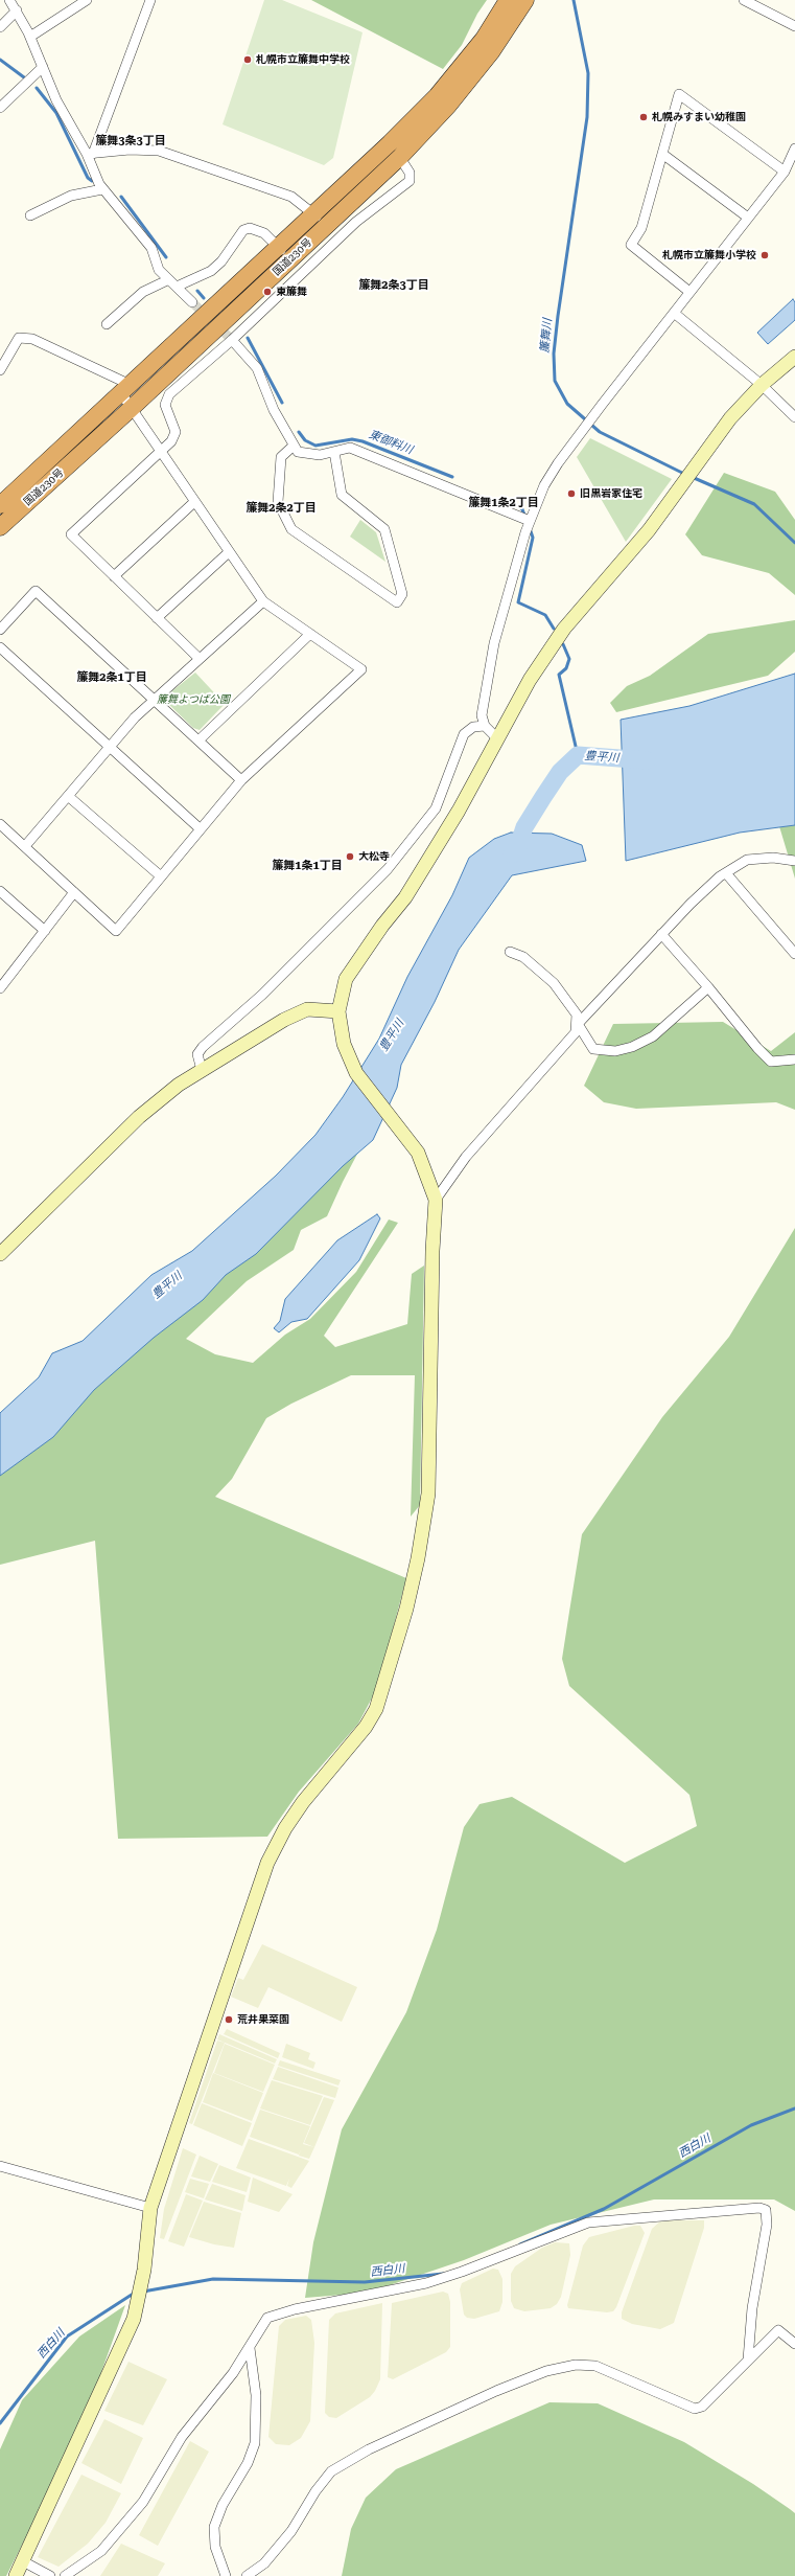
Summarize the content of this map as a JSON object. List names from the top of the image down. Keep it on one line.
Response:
{"streets":{"highway":["国道230号"]},"districts":["簾舞3条3丁目","簾舞2条3丁目","簾舞1条2丁目","簾舞2条2丁目","簾舞2条1丁目","簾舞1条1丁目"],"water":["簾舞川","東御料川","豊平川","西白川"],"parks":["簾舞よつば公園"],"places":["札幌市立簾舞中学校","札幌みすまい幼稚園","札幌市立簾舞小学校","東簾舞","旧黒岩家住宅","大松寺","荒井果菜園"]}
